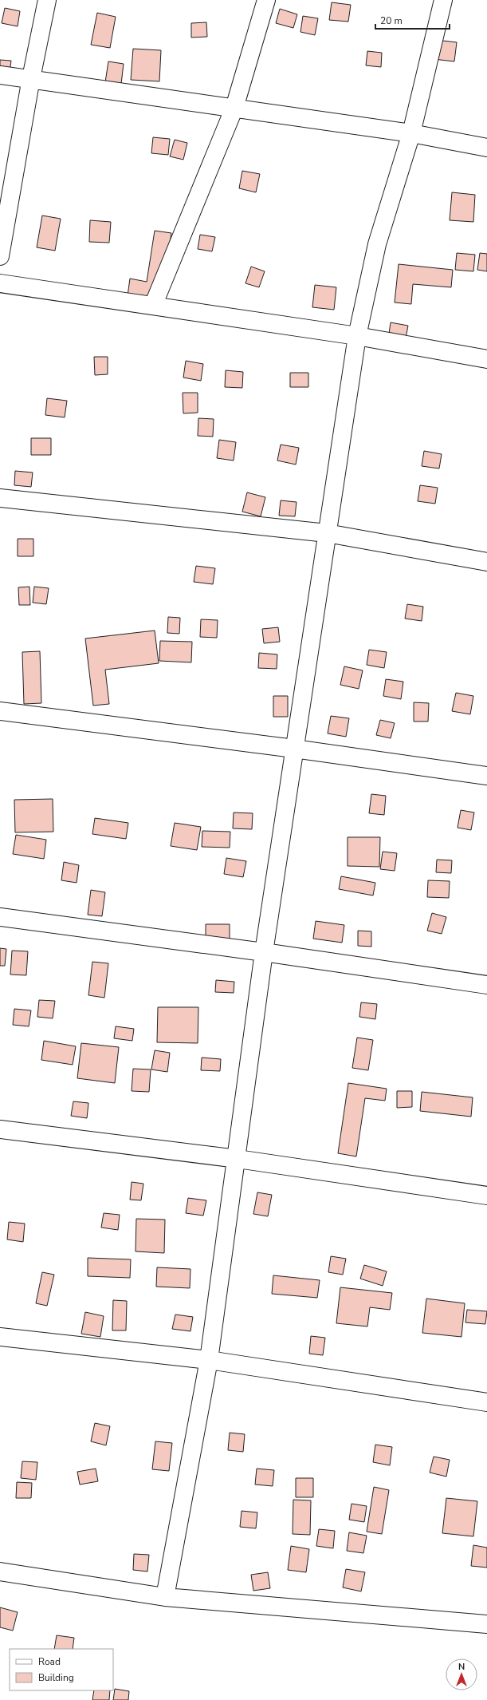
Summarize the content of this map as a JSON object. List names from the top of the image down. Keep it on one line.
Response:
{"legend":["Road","Building"],"scale_bar":"20 m","north":"top"}
